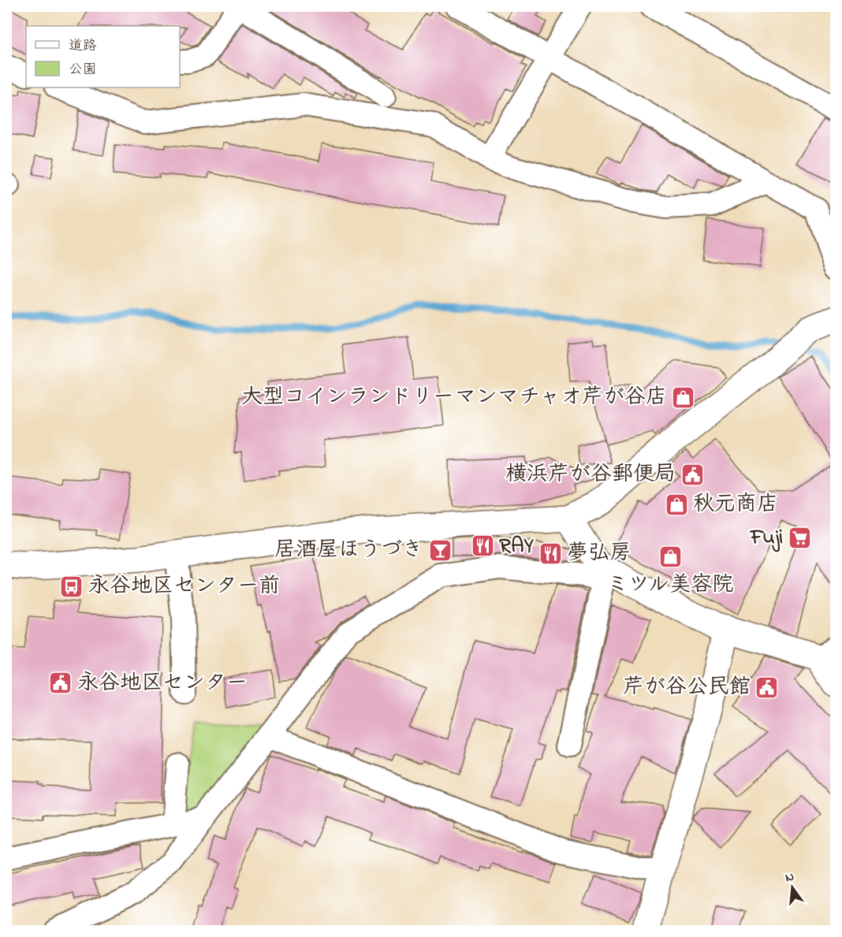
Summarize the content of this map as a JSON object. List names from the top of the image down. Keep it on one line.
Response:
{"places":{"shop":["大型コインランドリーマンマチャオ芹が谷店","秋元商店","ミツル美容院"],"public building":["横浜芹が谷郵便局","永谷地区センター","芹が谷公民館"],"supermarket":["Fuji"],"restaurant":["RAY","夢弘房"],"bar":["居酒屋ほうづき"],"bus stop":["永谷地区センター前"]},"legend":["道路","公園"],"north":"top"}
